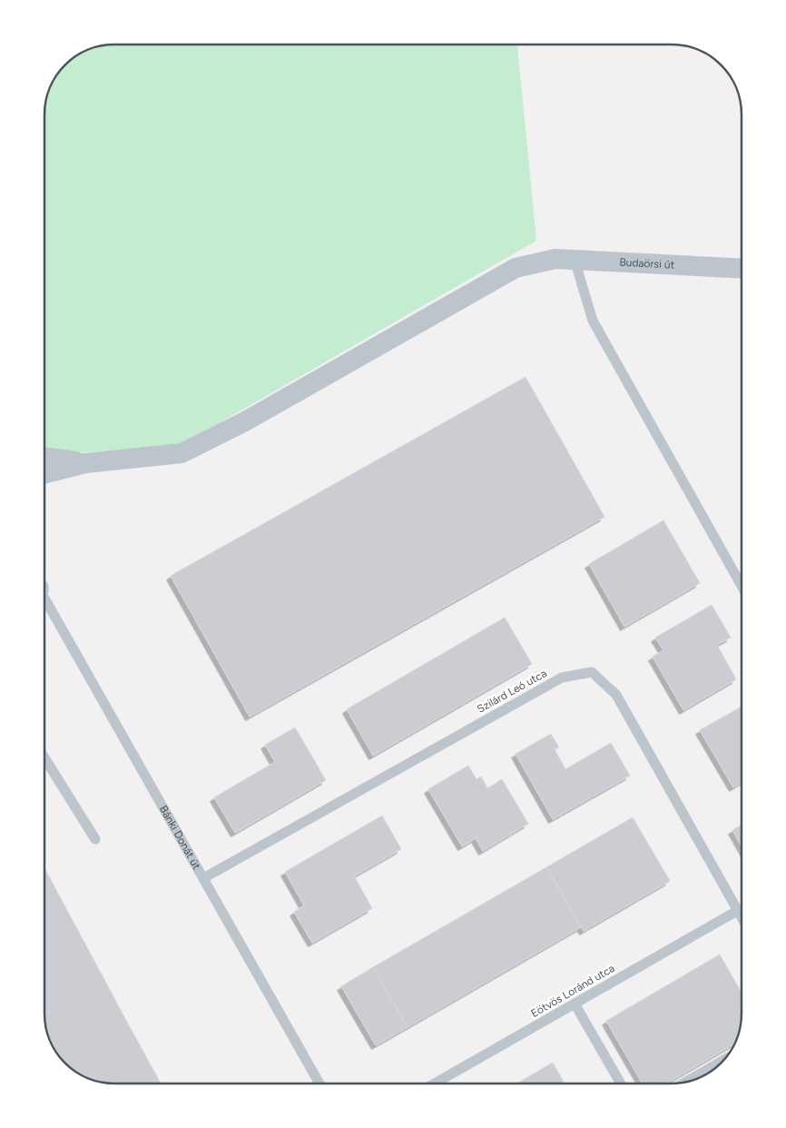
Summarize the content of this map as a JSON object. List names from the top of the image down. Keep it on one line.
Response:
{"streets":{"street":["Budaörsi út"],"lane":["Szilárd Leó utca","Bánki Donát út","Eötvös Loránd utca"]},"crossings":[["Szilárd Leó utca","Bánki Donát út"],["Szilárd Leó utca","Eötvös Loránd utca"]]}
